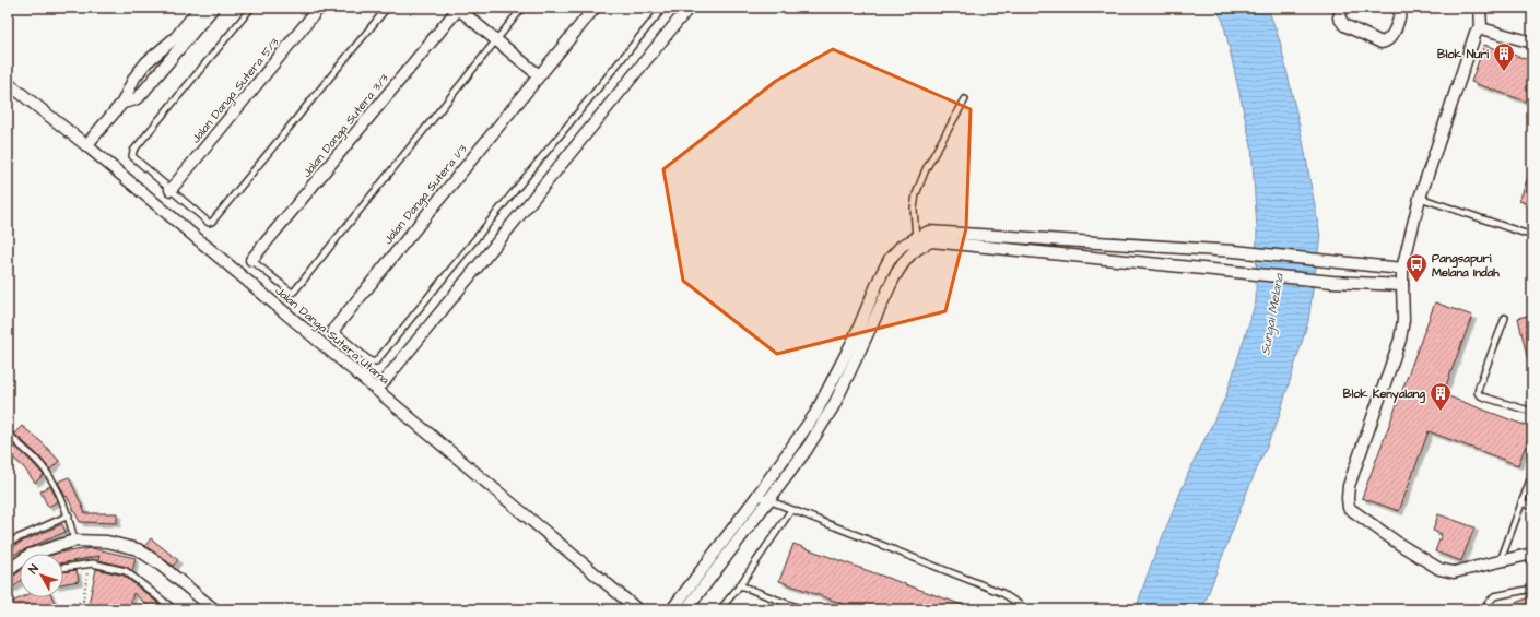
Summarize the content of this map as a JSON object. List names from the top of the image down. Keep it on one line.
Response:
{"streets":{"street":["Jalan Danga Sutera 5/3","Jalan Danga Sutera 3/3","Jalan Danga Sutera 1/3","Jalan Danga Sutera Utama"]},"water":["Sungai Melana"],"places":{"building":["Blok Nuri","Blok Kenyalang"],"bus stop":["Pangsapuri Melana Indah"]},"north":"top left"}
